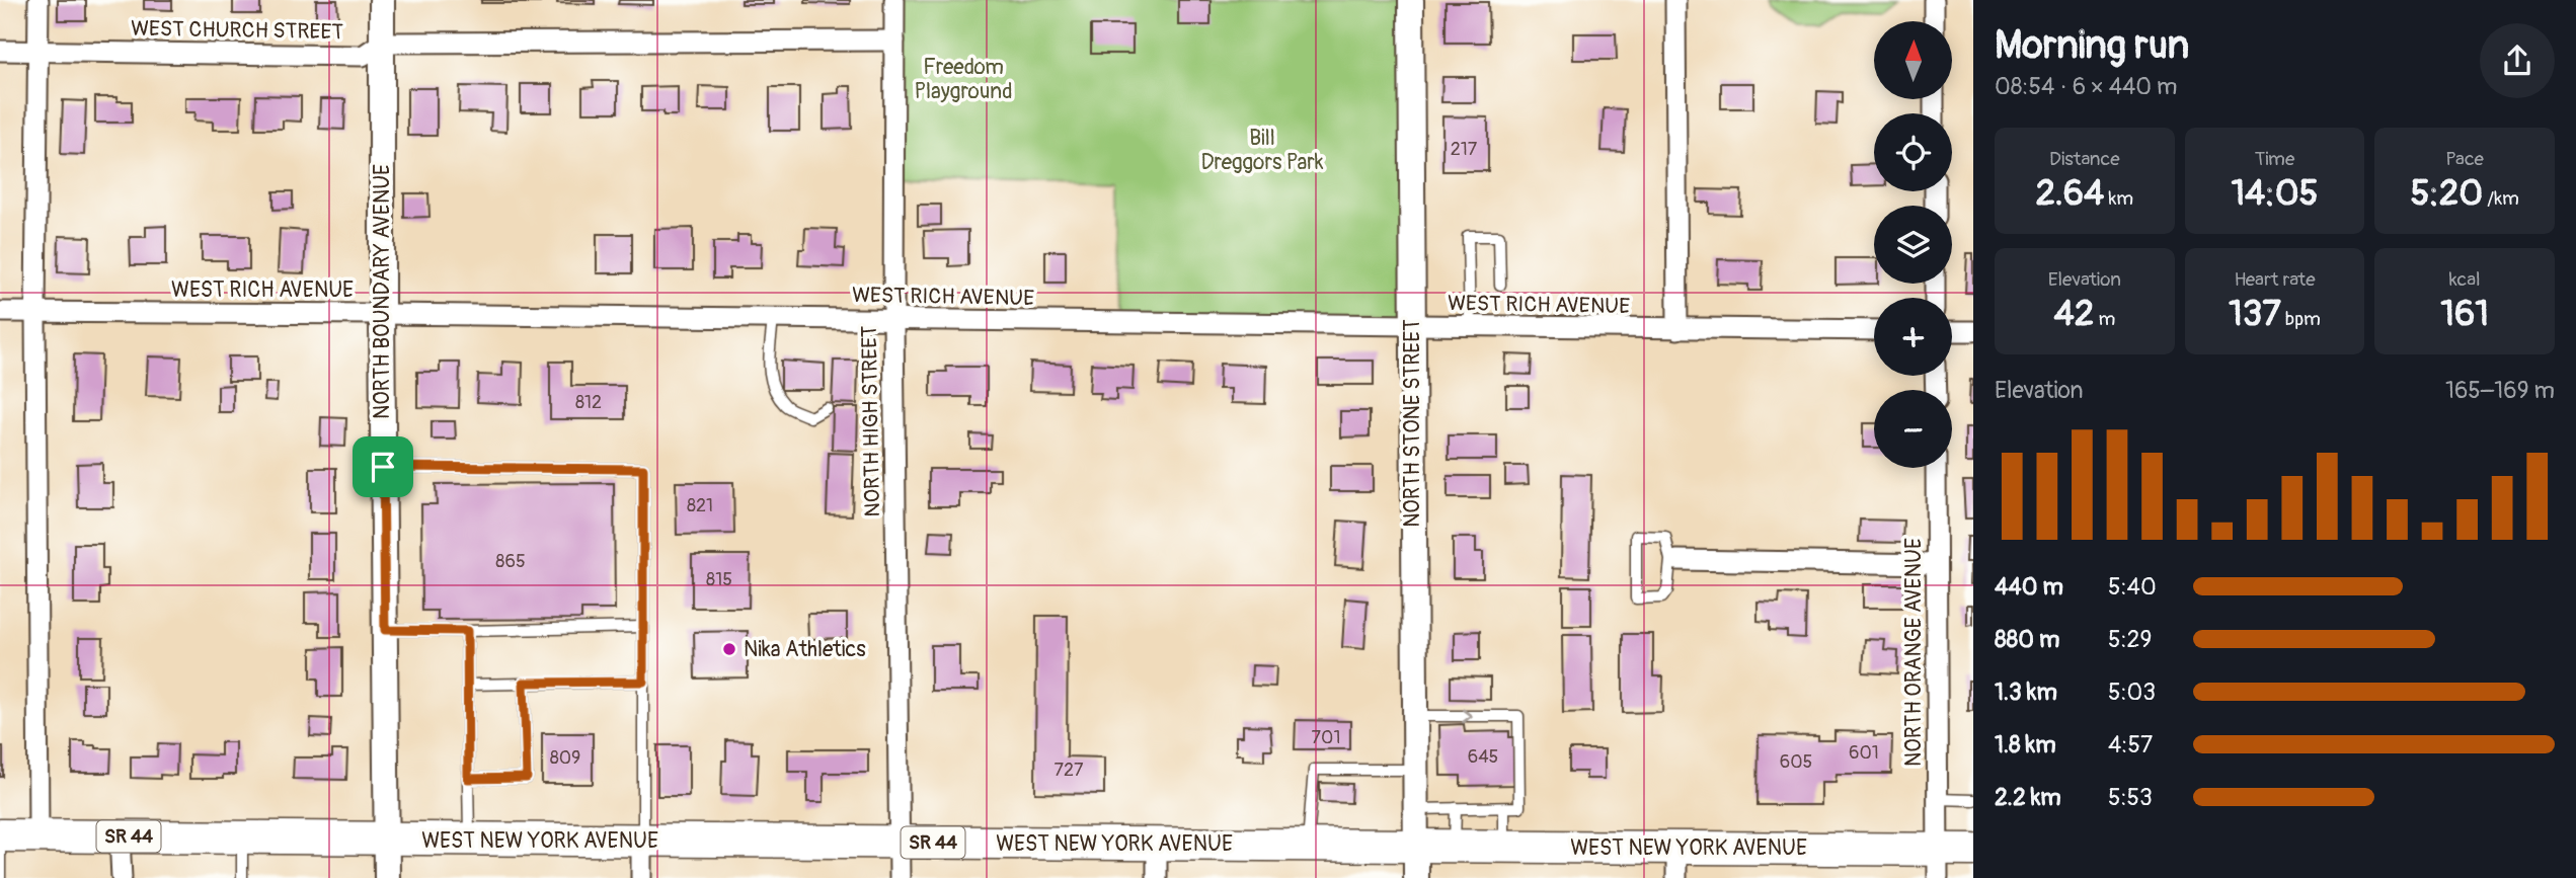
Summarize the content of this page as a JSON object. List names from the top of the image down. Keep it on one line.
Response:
{"streets":{"main road":["SR 44","WEST NEW YORK AVENUE"],"street":["WEST CHURCH STREET","WEST RICH AVENUE","NORTH BOUNDARY AVENUE","NORTH HIGH STREET","NORTH STONE STREET","NORTH ORANGE AVENUE"]},"crossings":[["WEST CHURCH STREET","NORTH BOUNDARY AVENUE"],["WEST CHURCH STREET","NORTH HIGH STREET"],["WEST RICH AVENUE","NORTH BOUNDARY AVENUE"],["WEST RICH AVENUE","NORTH HIGH STREET"],["WEST RICH AVENUE","NORTH STONE STREET"],["NORTH BOUNDARY AVENUE","WEST NEW YORK AVENUE"],["NORTH HIGH STREET","WEST NEW YORK AVENUE"],["NORTH STONE STREET","WEST NEW YORK AVENUE"],["NORTH ORANGE AVENUE","WEST NEW YORK AVENUE"]],"parks":["Freedom Playground","Bill Dreggors Park"],"places":["Nika Athletics"],"house_numbers":["217","812","821","865","815","701","601","645","809","605","727"],"north":"top","page":{"heading":["Morning run","08:54 · 6 × 440 m"],"map_buttons":["+","−"],"stats":[["Distance","2.64 km"],["Time","14:05"],["Pace","5:20 /km"],["Elevation","42 m"],["Heart rate","137 bpm"],["kcal","161"]],"chart":["Elevation","165–169 m"],"list":[{"name":"440 m","note":"5:40"},{"name":"880 m","note":"5:29"},{"name":"1.3 km","note":"5:03"},{"name":"1.8 km","note":"4:57"},{"name":"2.2 km","note":"5:53"}]}}
